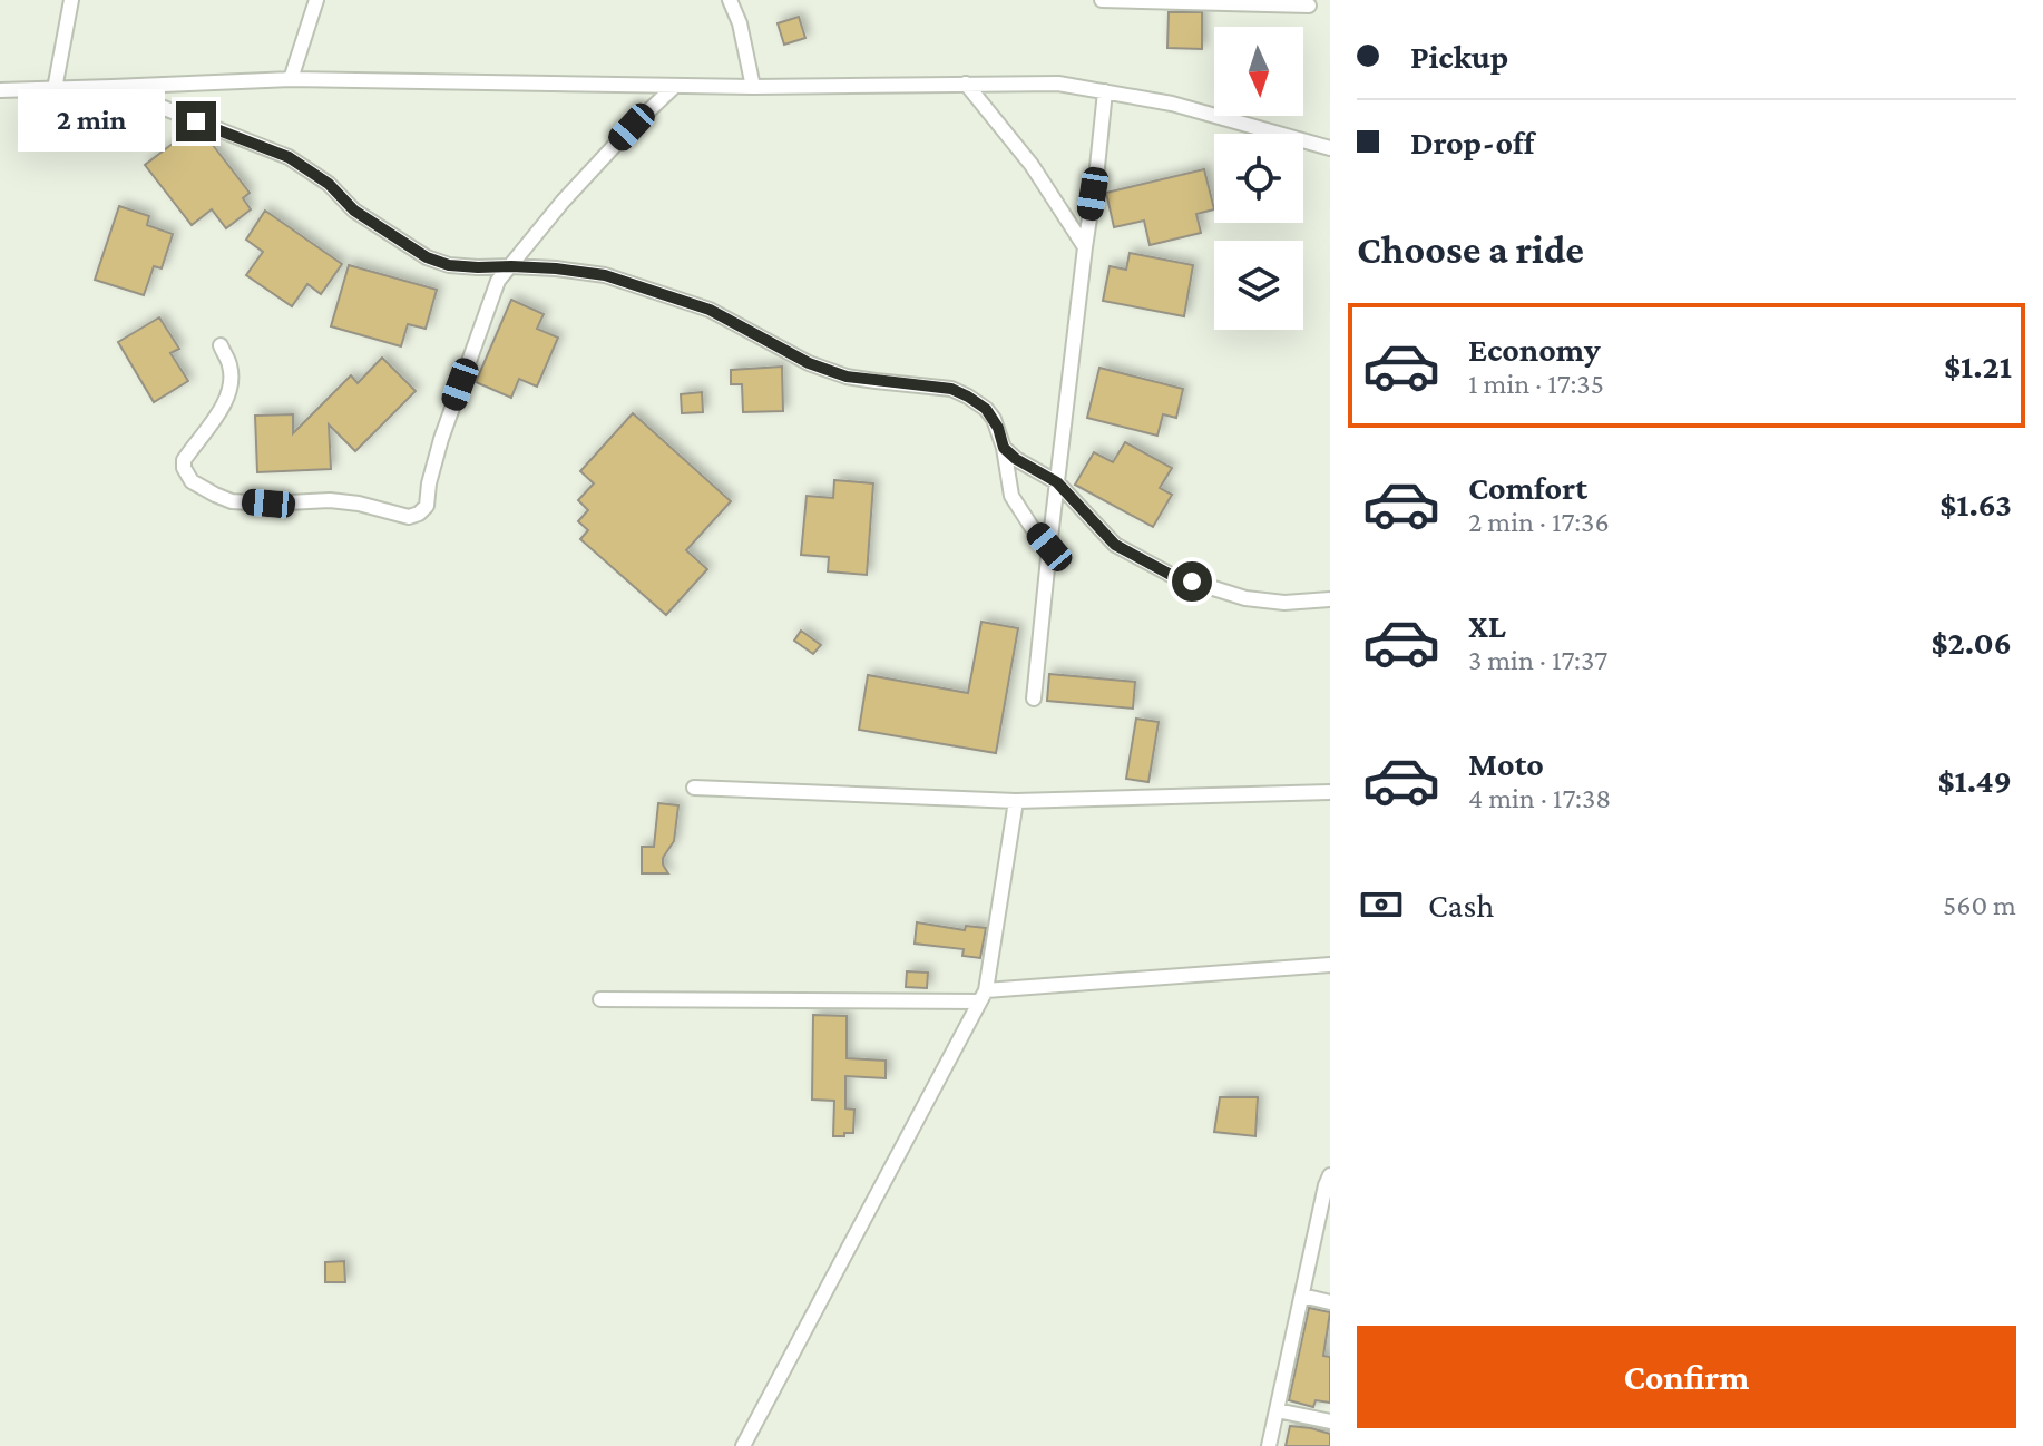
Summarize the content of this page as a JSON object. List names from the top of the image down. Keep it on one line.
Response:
{"north":"bottom","page":{"banner":["Pickup","Drop-off"],"bubble":"2 min","heading":"Choose a ride","list":[{"name":"Economy","note":"1 min · 17:35","value":"$1.21"},{"name":"Comfort","note":"2 min · 17:36","value":"$1.63"},{"name":"XL","note":"3 min · 17:37","value":"$2.06"},{"name":"Moto","note":"4 min · 17:38","value":"$1.49"}],"pay":["Cash","560 m"],"buttons":"Confirm"}}
